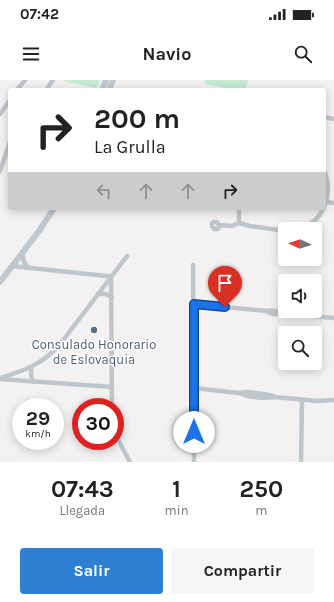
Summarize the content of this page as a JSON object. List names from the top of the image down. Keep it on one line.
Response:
{"places":["Consulado Honorario de Eslovaquia"],"north":"left","page":{"status":"07:42","header":"Navio","turn":["200 m","La Grulla"],"speed":"29 km/h","limit":"30","eta":["07:43","Llegada","1","min","250","m"],"buttons":["Salir","Compartir"]}}
